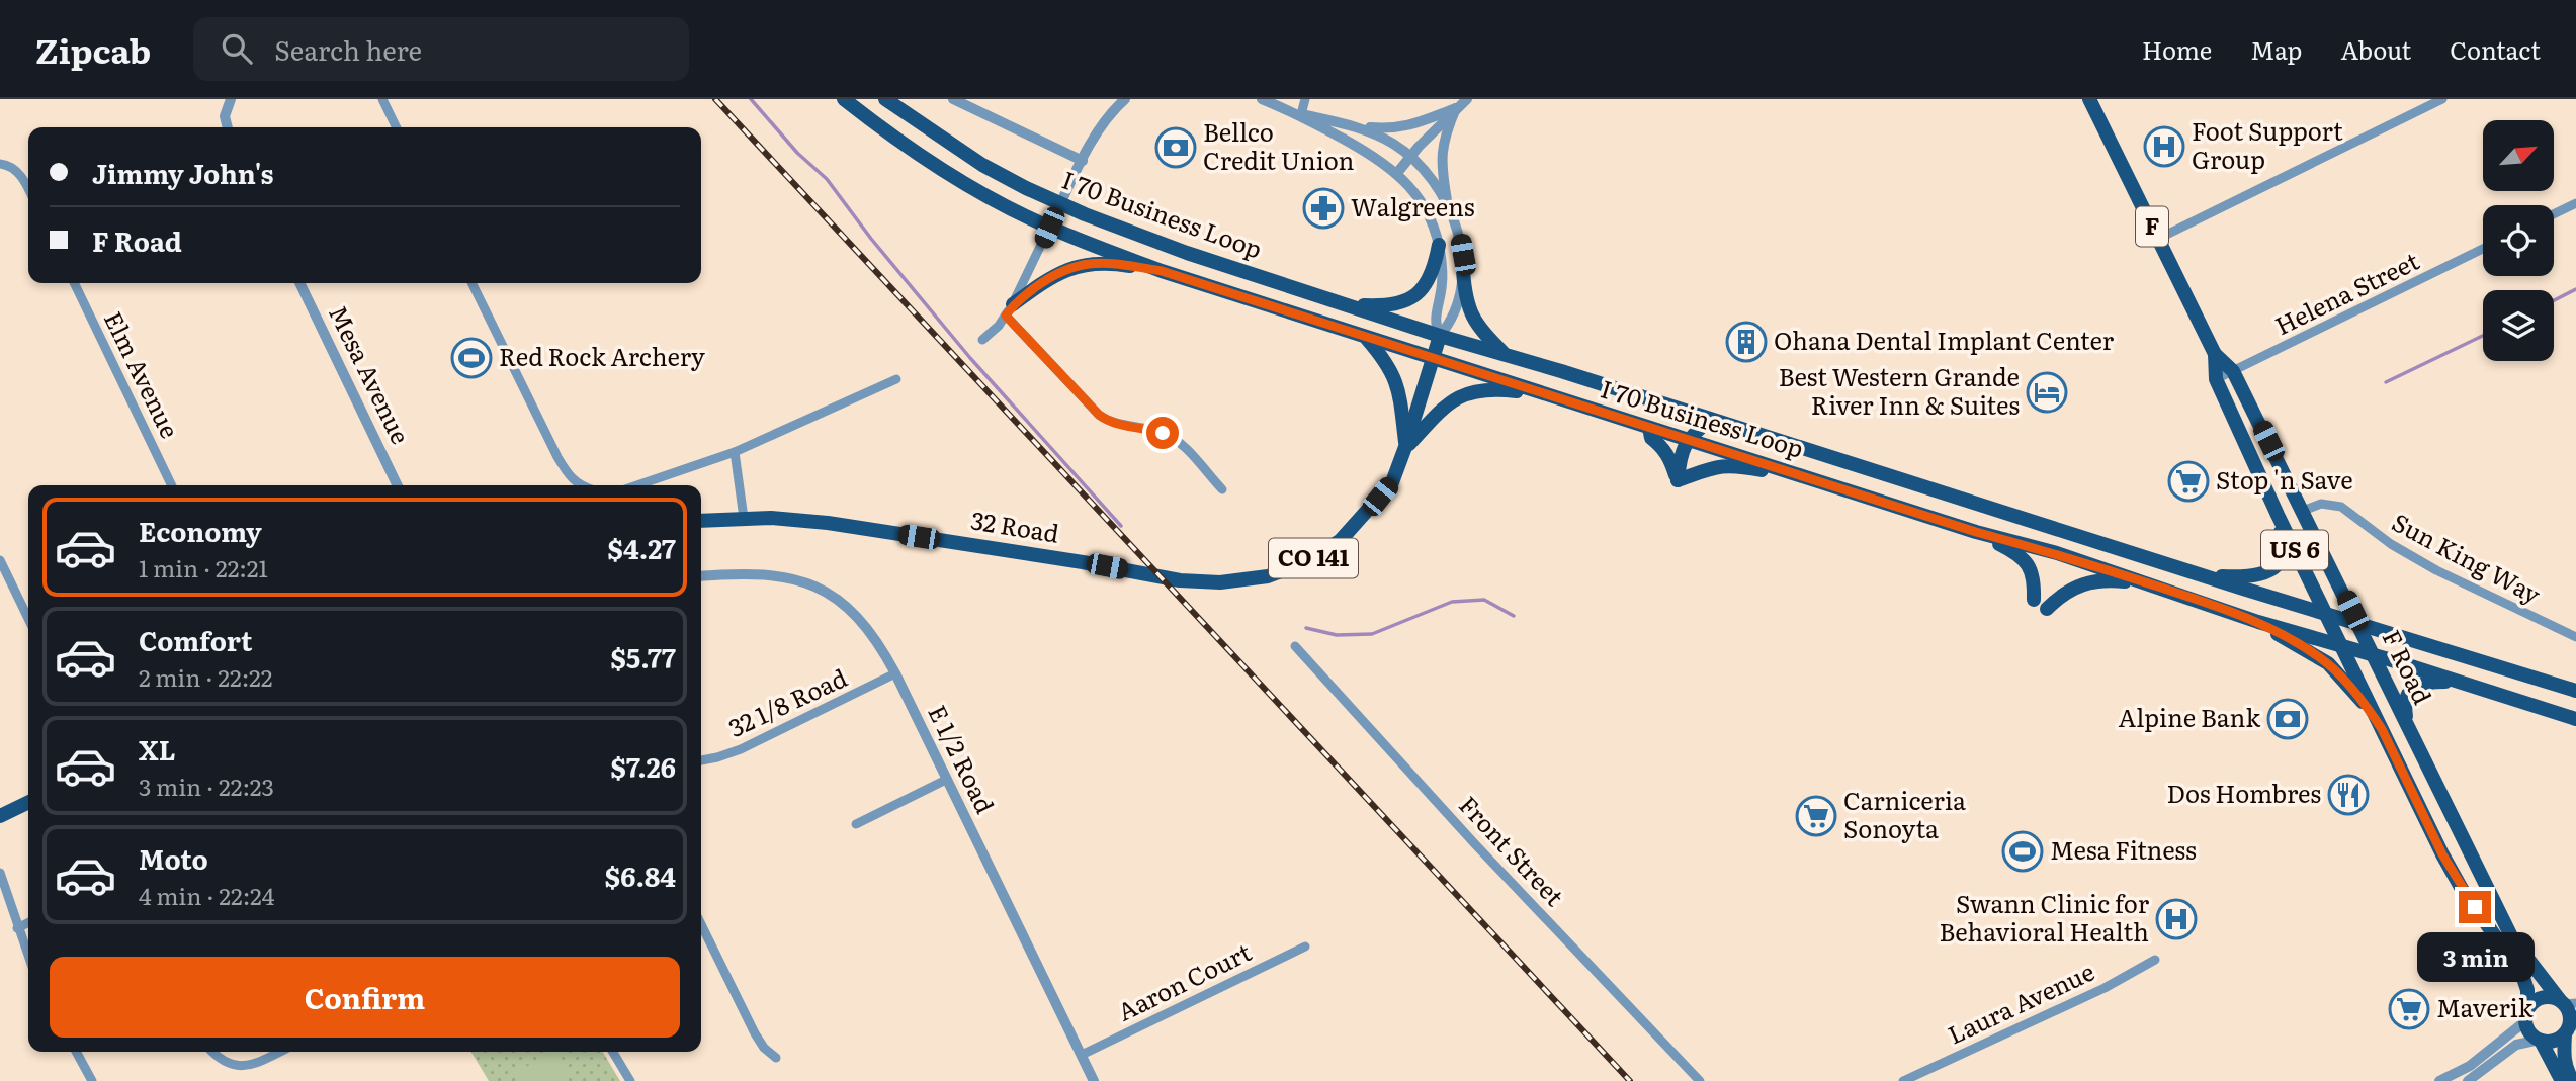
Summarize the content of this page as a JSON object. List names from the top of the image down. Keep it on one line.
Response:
{"streets":{"main road":["I 70 Business Loop","F","32 Road","US 6","CO 141","F Road"],"street":["Helena Street","Elm Avenue","Mesa Avenue","Sun King Way","32 1/8 Road","E 1/2 Road","Front Street","Aaron Court","Laura Avenue"]},"crossings":[["I 70 Business Loop","32 Road"],["I 70 Business Loop","US 6"],["I 70 Business Loop","F Road"],["Helena Street","F Road"],["US 6","F Road"],["Sun King Way","F Road"],["32 1/8 Road","E 1/2 Road"],["E 1/2 Road","Aaron Court"]],"places":{"hospital":["Foot Support Group","Swann Clinic for Behavioral Health"],"bank":["Bellco Credit Union","Alpine Bank"],"pharmacy":["Walgreens"],"building":["Ohana Dental Implant Center"],"sports":["Red Rock Archery","Mesa Fitness"],"hotel":["Best Western Grande River Inn & Suites"],"supermarket":["Stop 'n Save","Carniceria Sonoyta","Maverik"],"restaurant":["Dos Hombres"]},"north":"top right","page":{"header":"Zipcab","search":"Search here","nav":["Home","Map","About","Contact"],"banner":["Jimmy John's","F Road"],"list":[{"name":"Economy","note":"1 min · 22:21","value":"$4.27"},{"name":"Comfort","note":"2 min · 22:22","value":"$5.77"},{"name":"XL","note":"3 min · 22:23","value":"$7.26"},{"name":"Moto","note":"4 min · 22:24","value":"$6.84"}],"bubble":"3 min","buttons":"Confirm"}}
